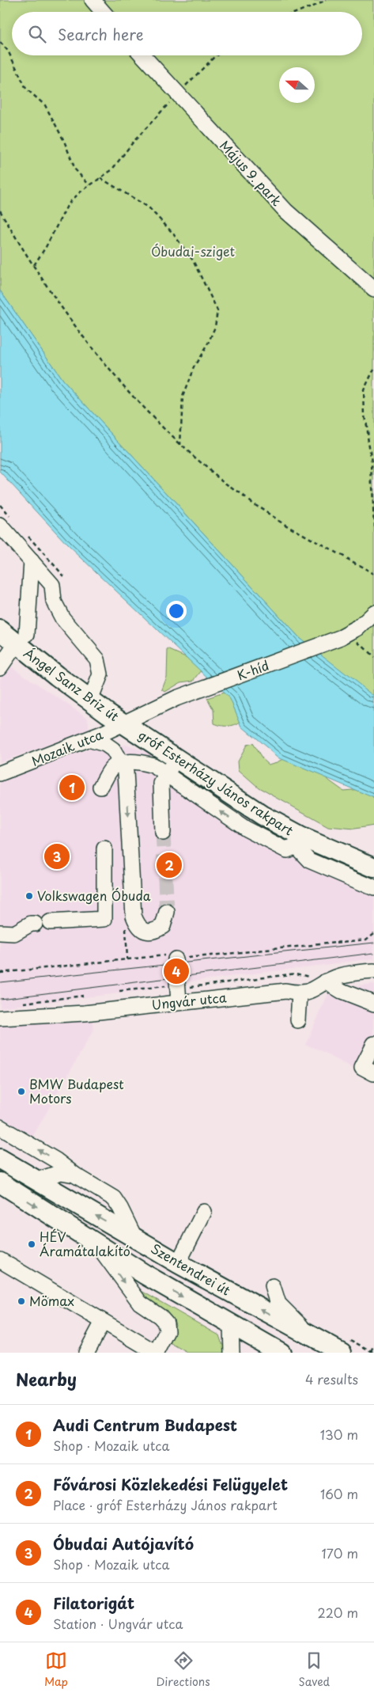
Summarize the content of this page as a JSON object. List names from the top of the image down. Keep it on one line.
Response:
{"streets":{"main road":["Ángel Sanz Briz út","gróf Esterházy János rakpart","Szentendrei út"],"street":["Május 9. park","K-híd","Mozaik utca","Ungvár utca"]},"crossings":[["K-híd","Mozaik utca"],["Ángel Sanz Briz út","Mozaik utca"],["Ángel Sanz Briz út","gróf Esterházy János rakpart"],["Mozaik utca","gróf Esterházy János rakpart"]],"parks":["Óbudai-sziget"],"places":["Volkswagen Óbuda","BMW Budapest Motors","HÉV Áramátalakító","Mömax"],"north":"left","page":{"search":"Search here","pins":["1","3","2","4"],"heading":["Nearby","4 results"],"list":[{"mark":"1","name":"Audi Centrum Budapest","note":"Shop · Mozaik utca","value":"130 m"},{"mark":"2","name":"Fővárosi Közlekedési Felügyelet","note":"Place · gróf Esterházy János rakpart","value":"160 m"},{"mark":"3","name":"Óbudai Autójavító","note":"Shop · Mozaik utca","value":"170 m"},{"mark":"4","name":"Filatorigát","note":"Station · Ungvár utca","value":"220 m"}],"nav":["Map","Directions","Saved"]}}
